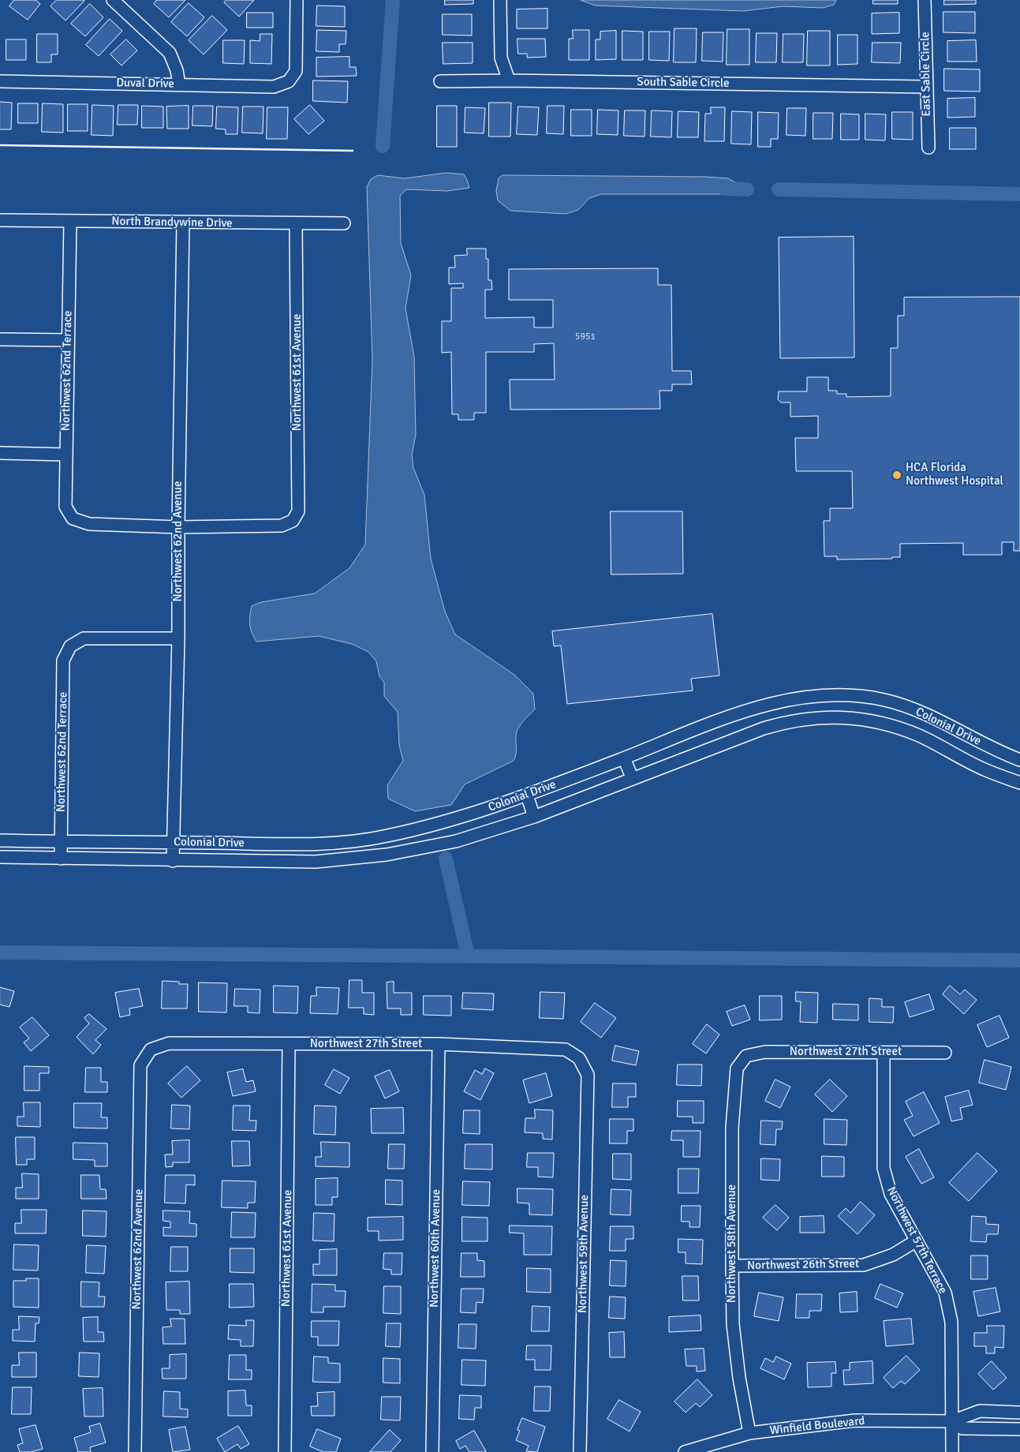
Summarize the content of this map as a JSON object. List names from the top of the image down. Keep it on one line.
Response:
{"streets":{"street":["East Sable Circle","South Sable Circle","Duval Drive","North Brandywine Drive","Northwest 62nd Terrace","Northwest 61st Avenue","Northwest 62nd Avenue","Colonial Drive","Northwest 27th Street","Northwest 57th Terrace","Northwest 58th Avenue","Northwest 60th Avenue","Northwest 59th Avenue","Northwest 26th Street","Winfield Boulevard"]},"crossings":[["East Sable Circle","South Sable Circle"],["North Brandywine Drive","Northwest 62nd Terrace"],["North Brandywine Drive","Northwest 61st Avenue"],["North Brandywine Drive","Northwest 62nd Avenue"],["Northwest 62nd Terrace","Northwest 61st Avenue"],["Northwest 62nd Terrace","Northwest 62nd Avenue"],["Northwest 62nd Terrace","Colonial Drive"],["Northwest 61st Avenue","Northwest 62nd Avenue"],["Northwest 61st Avenue","Northwest 27th Street"],["Northwest 62nd Avenue","Colonial Drive"],["Northwest 62nd Avenue","Northwest 27th Street"],["Northwest 27th Street","Northwest 57th Terrace"],["Northwest 27th Street","Northwest 58th Avenue"],["Northwest 27th Street","Northwest 60th Avenue"],["Northwest 27th Street","Northwest 59th Avenue"],["Northwest 57th Terrace","Northwest 26th Street"],["Northwest 57th Terrace","Winfield Boulevard"],["Northwest 58th Avenue","Northwest 26th Street"],["Northwest 58th Avenue","Winfield Boulevard"]],"places":["HCA Florida Northwest Hospital"],"house_numbers":["5951"]}
